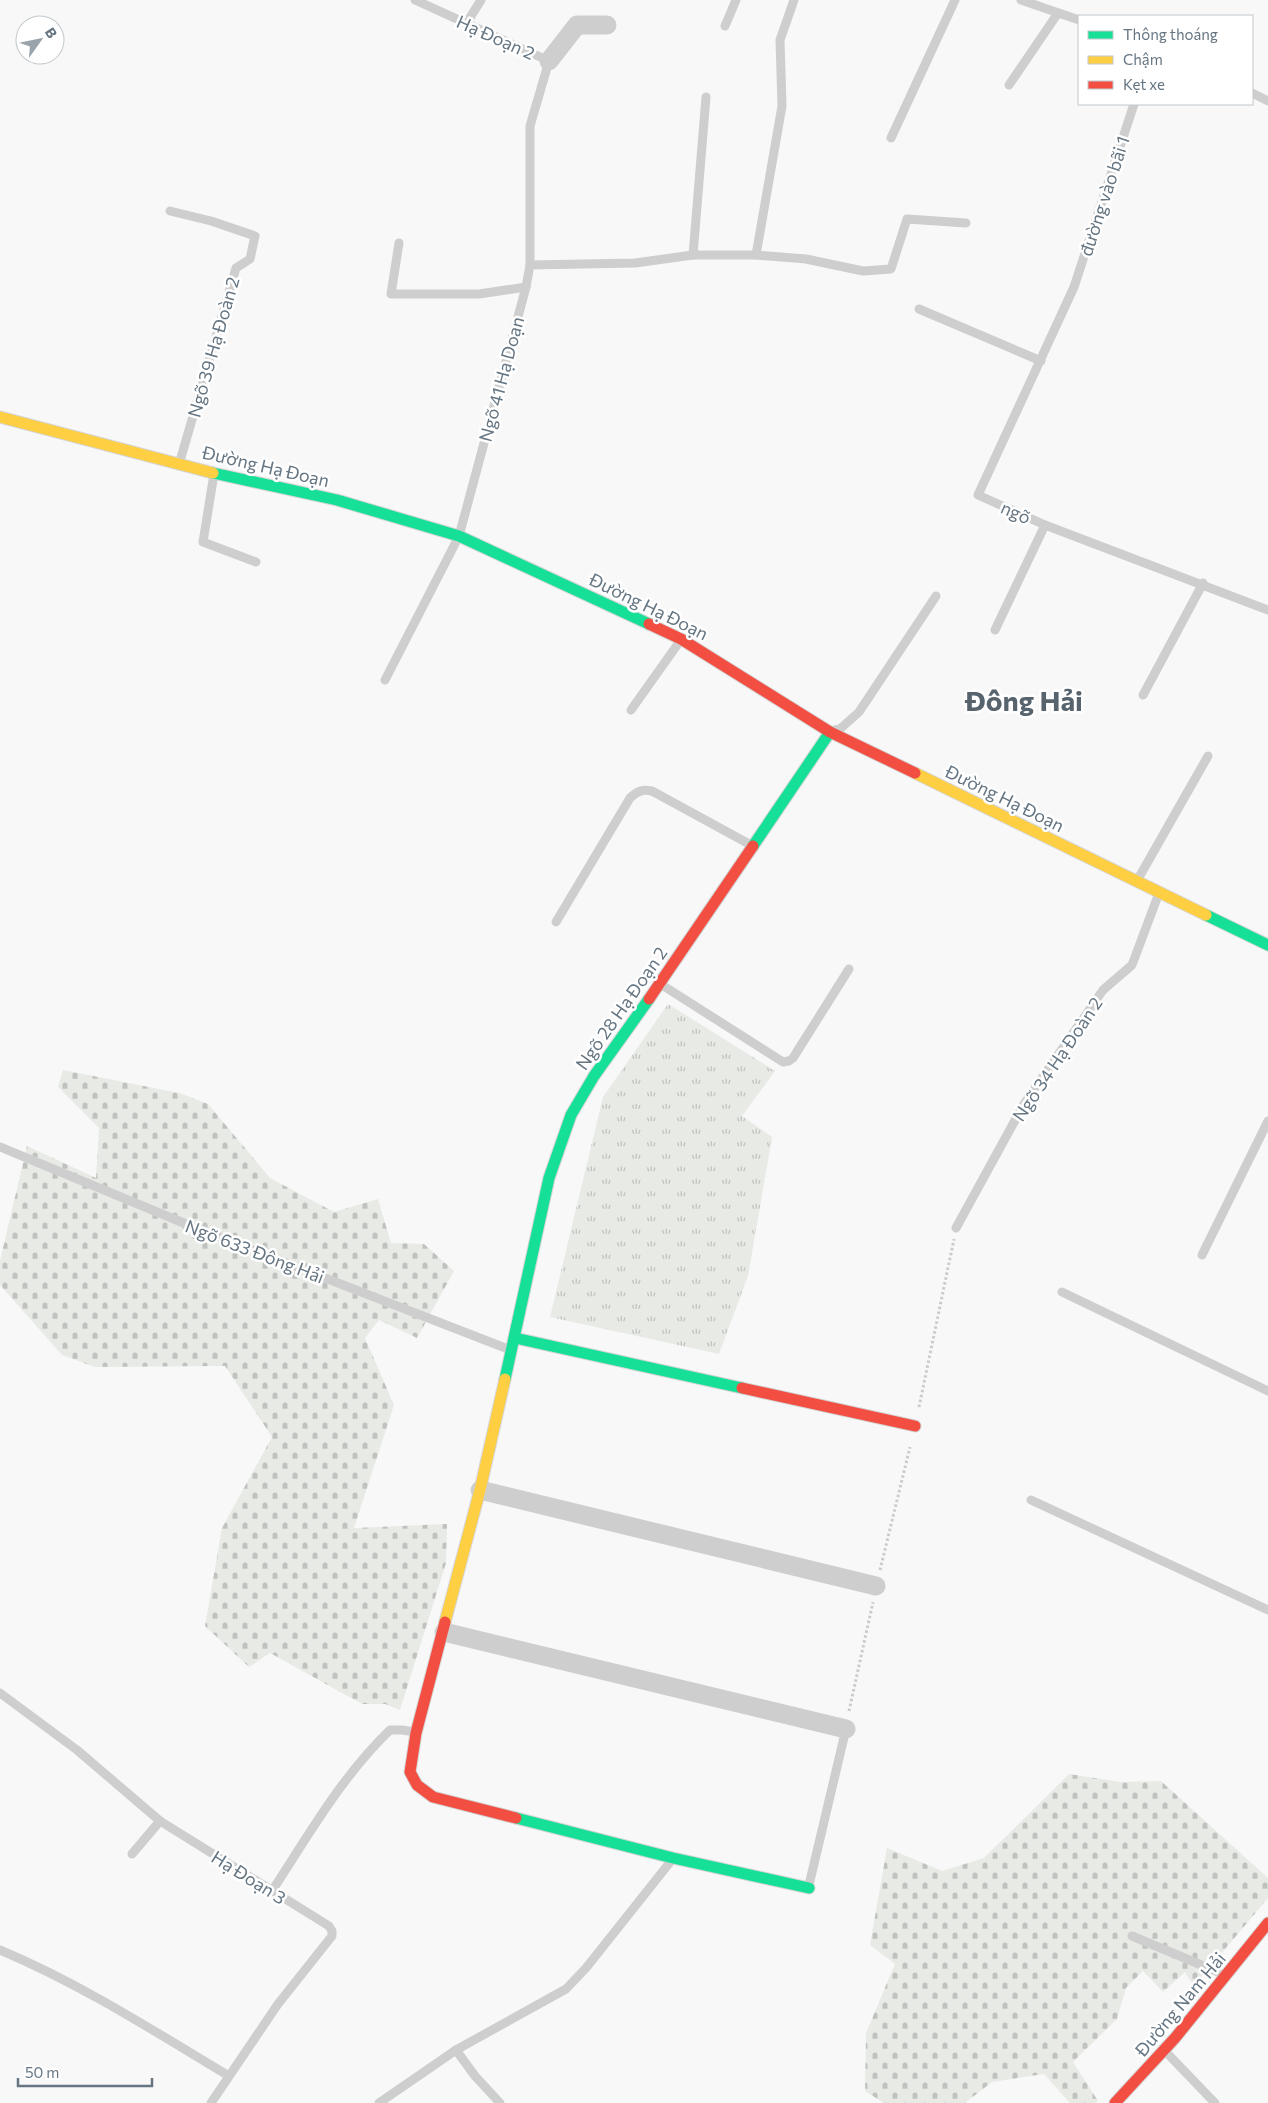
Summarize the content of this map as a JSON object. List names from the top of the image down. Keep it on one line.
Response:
{"streets":{"street":["Đường Hạ Đoạn","Ngõ 28 Hạ Đoạn 2","Đường Nam Hải"],"lane":["Hạ Đoạn 2","đường vào bãi 1","Ngõ 39 Hạ Đoàn 2","Ngõ 41 Hạ Doạn","ngõ","Ngõ 34 Hạ Đoàn 2","Ngõ 633 Đông Hải","Hạ Đoạn 3"]},"crossings":[["Hạ Đoạn 2","Ngõ 41 Hạ Doạn"],["đường vào bãi 1","ngõ"],["Ngõ 39 Hạ Đoàn 2","Đường Hạ Đoạn"],["Ngõ 41 Hạ Doạn","Đường Hạ Đoạn"],["Đường Hạ Đoạn","Ngõ 28 Hạ Đoạn 2"],["Đường Hạ Đoạn","Ngõ 34 Hạ Đoàn 2"],["Ngõ 28 Hạ Đoạn 2","Ngõ 633 Đông Hải"]],"districts":["Đông Hải"],"legend":["Thông thoáng","Chậm","Kẹt xe"],"scale_bar":"50 m","north":"top right"}
